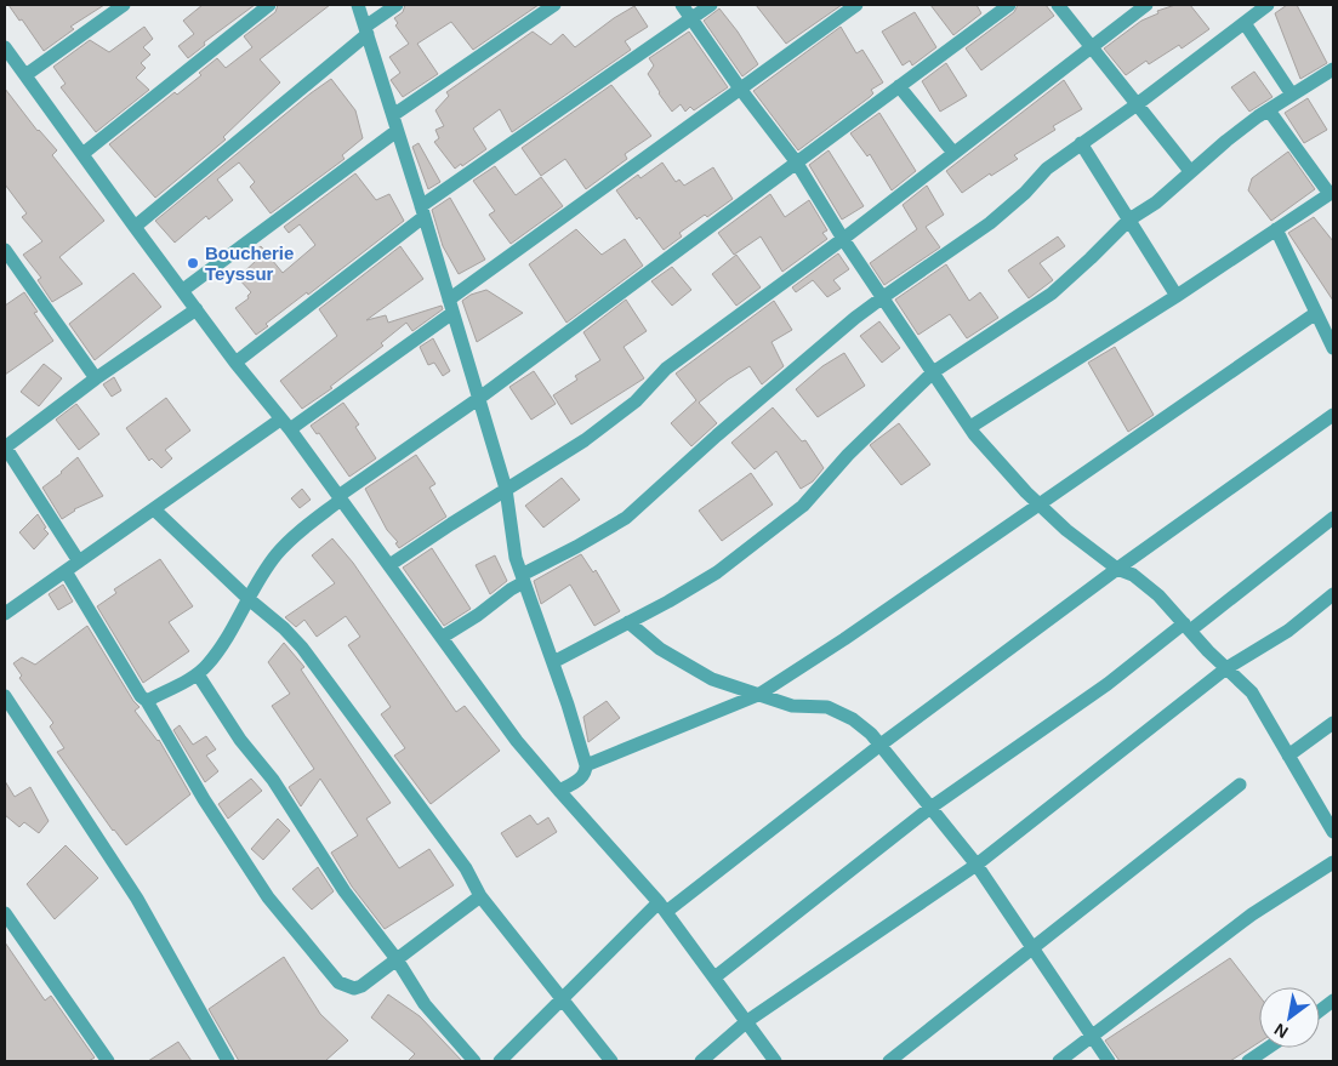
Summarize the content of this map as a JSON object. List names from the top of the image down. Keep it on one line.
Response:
{"places":["Boucherie Teyssur"],"north":"bottom left"}
